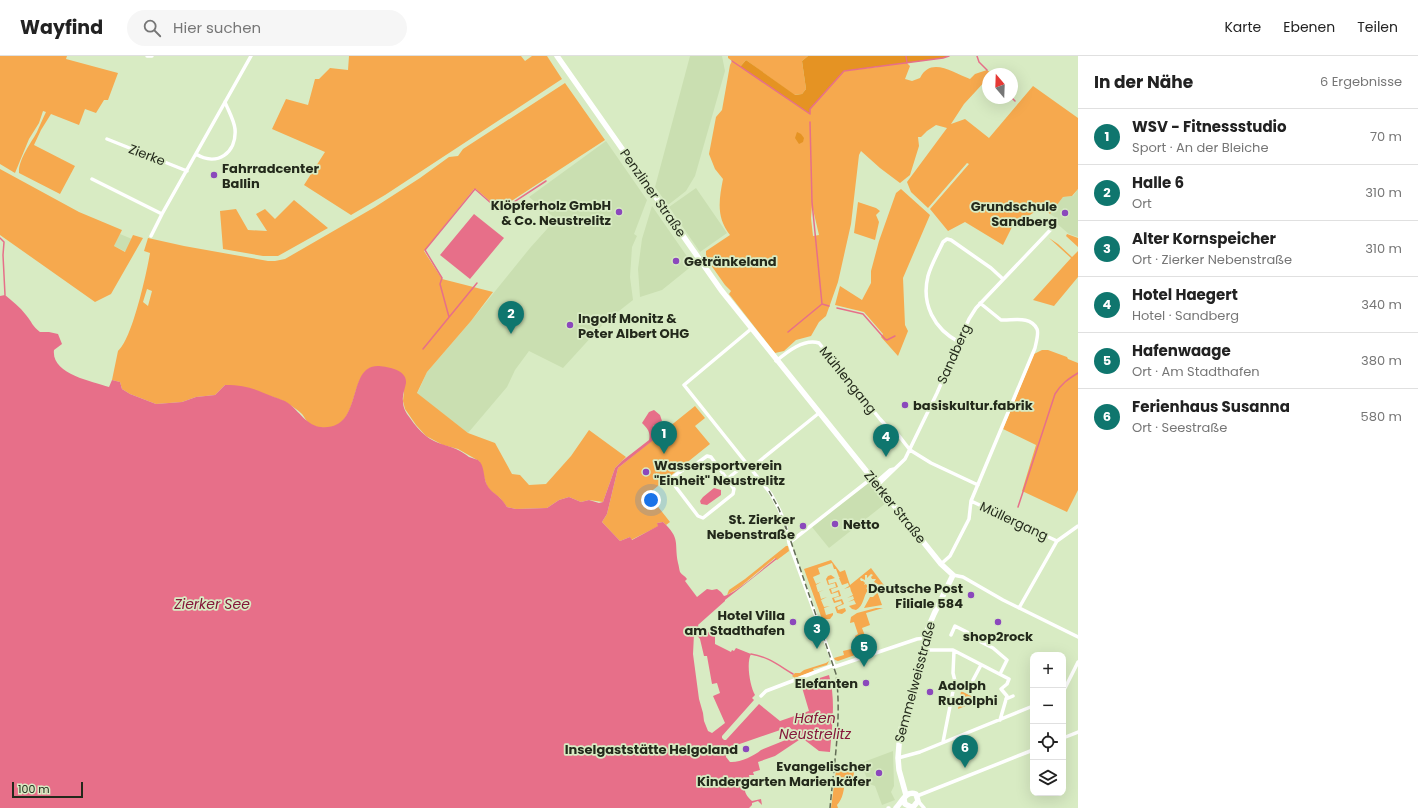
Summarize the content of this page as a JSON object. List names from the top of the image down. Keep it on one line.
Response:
{"streets":{"main road":["Penzliner Straße","Zierker Straße","Semmelweisstraße"],"street":["Zierke","Sandberg","Mühlengang","Müllergang"]},"crossings":[["Penzliner Straße","Zierker Straße"],["Sandberg","Mühlengang"],["Sandberg","Zierker Straße"],["Mühlengang","Zierker Straße"],["Zierker Straße","Semmelweisstraße"]],"water":["Zierker See","Hafen Neustrelitz"],"places":["Fahrradcenter Ballin","Klöpferholz GmbH & Co. Neustrelitz","Grundschule Sandberg","Getränkeland","Ingolf Monitz & Peter Albert OHG","basiskultur.fabrik","Wassersportverein \"Einheit\" Neustrelitz","Netto","St. Zierker Nebenstraße","Deutsche Post Filiale 584","Hotel Villa am Stadthafen","shop2rock","Elefanten","Adolph Rudolphi","Inselgaststätte Helgoland","Evangelischer Kindergarten Marienkäfer"],"scale_bar":"100 m","north":"top","page":{"header":"Wayfind","search":"Hier suchen","nav":["Karte","Ebenen","Teilen"],"heading":["In der Nähe","6 Ergebnisse"],"list":[{"mark":"1","name":"WSV - Fitnessstudio","note":"Sport · An der Bleiche","value":"70 m"},{"mark":"2","name":"Halle 6","note":"Ort","value":"310 m"},{"mark":"3","name":"Alter Kornspeicher","note":"Ort · Zierker Nebenstraße","value":"310 m"},{"mark":"4","name":"Hotel Haegert","note":"Hotel · Sandberg","value":"340 m"},{"mark":"5","name":"Hafenwaage","note":"Ort · Am Stadthafen","value":"380 m"},{"mark":"6","name":"Ferienhaus Susanna","note":"Ort · Seestraße","value":"580 m"}],"pins":["2","1","4","3","5","6"],"map_buttons":["+","−"],"scale":"100 m"}}
